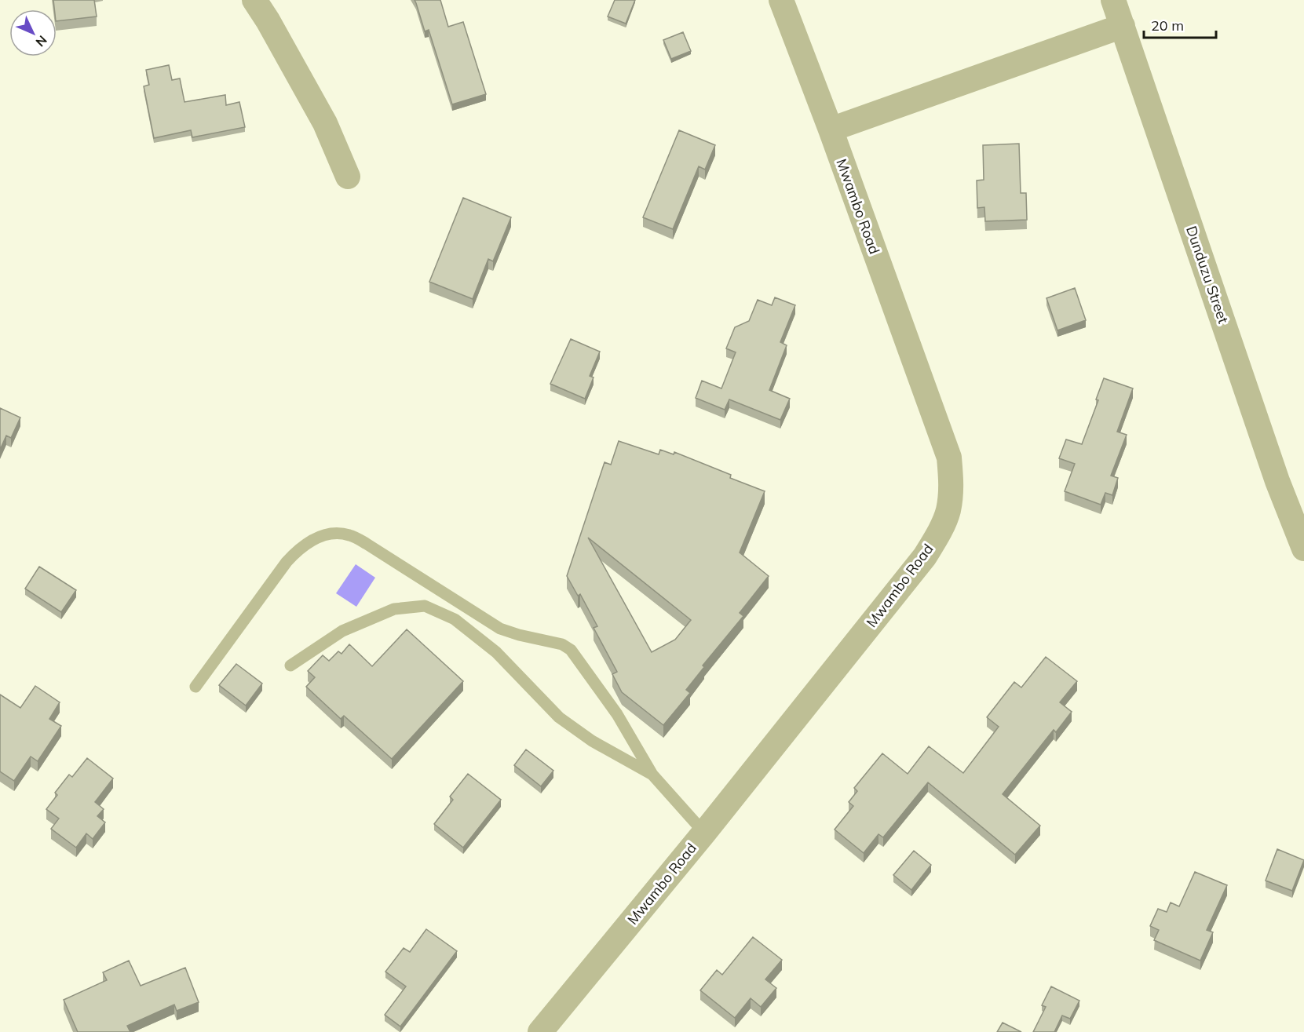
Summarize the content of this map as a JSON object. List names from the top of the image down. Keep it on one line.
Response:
{"streets":{"street":["Mwambo Road","Dunduzu Street"]},"scale_bar":"20 m","north":"bottom right"}
